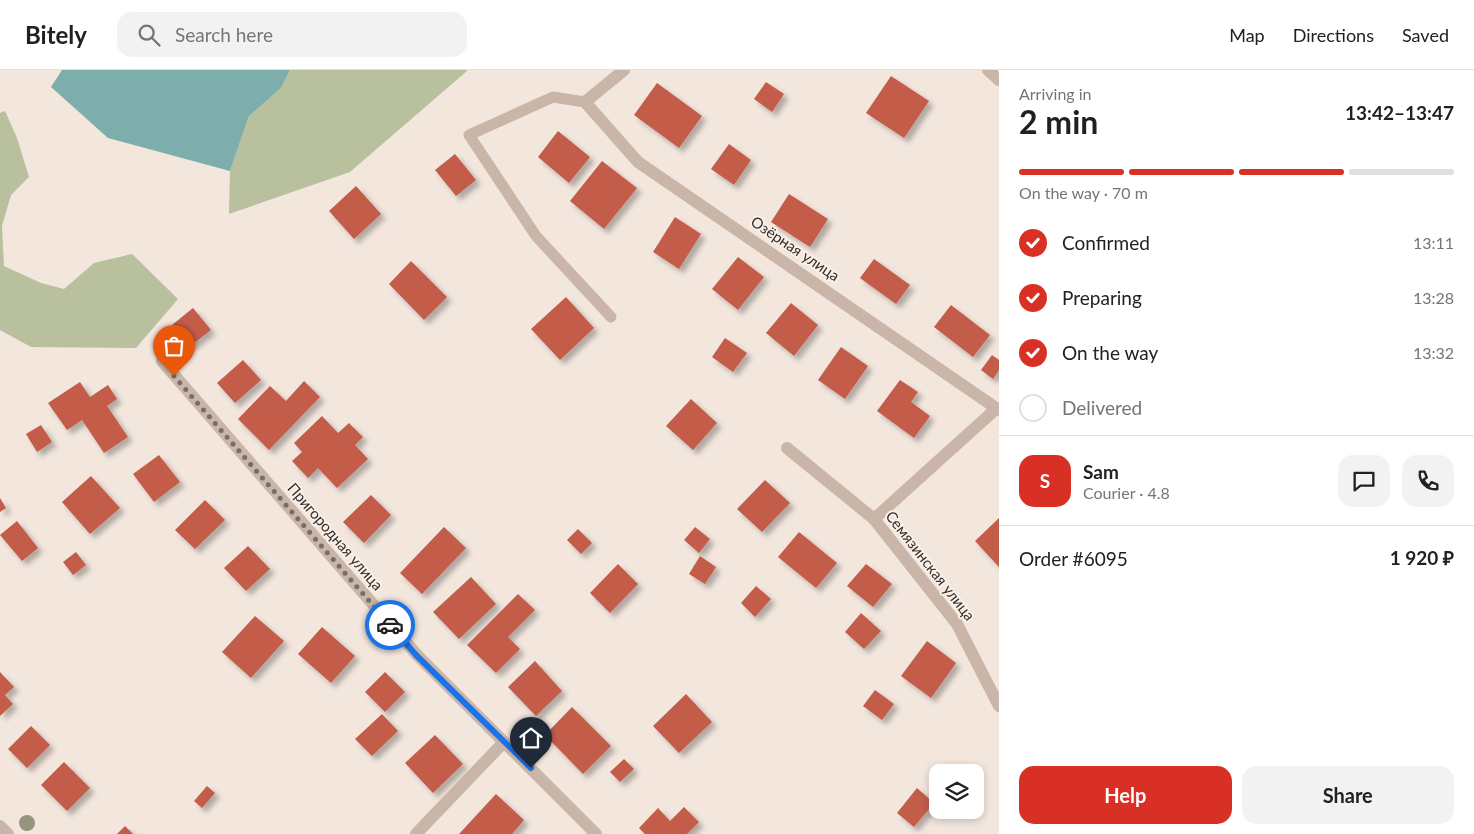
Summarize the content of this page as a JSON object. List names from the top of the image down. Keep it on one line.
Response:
{"streets":{"street":["Озёрная улица","Пригородная улица","Семязинская улица"]},"page":{"header":"Bitely","search":"Search here","nav":["Map","Directions","Saved"],"heading":["2 min","Arriving in","13:42–13:47"],"panel":["Sam","Courier · 4.8","Order #6095","1 920 ₽"],"bar":"On the way · 70 m","list":[["Confirmed","13:11"],["Preparing","13:28"],["On the way","13:32"],"Delivered"],"round":"S","buttons":["Help","Share"]}}
